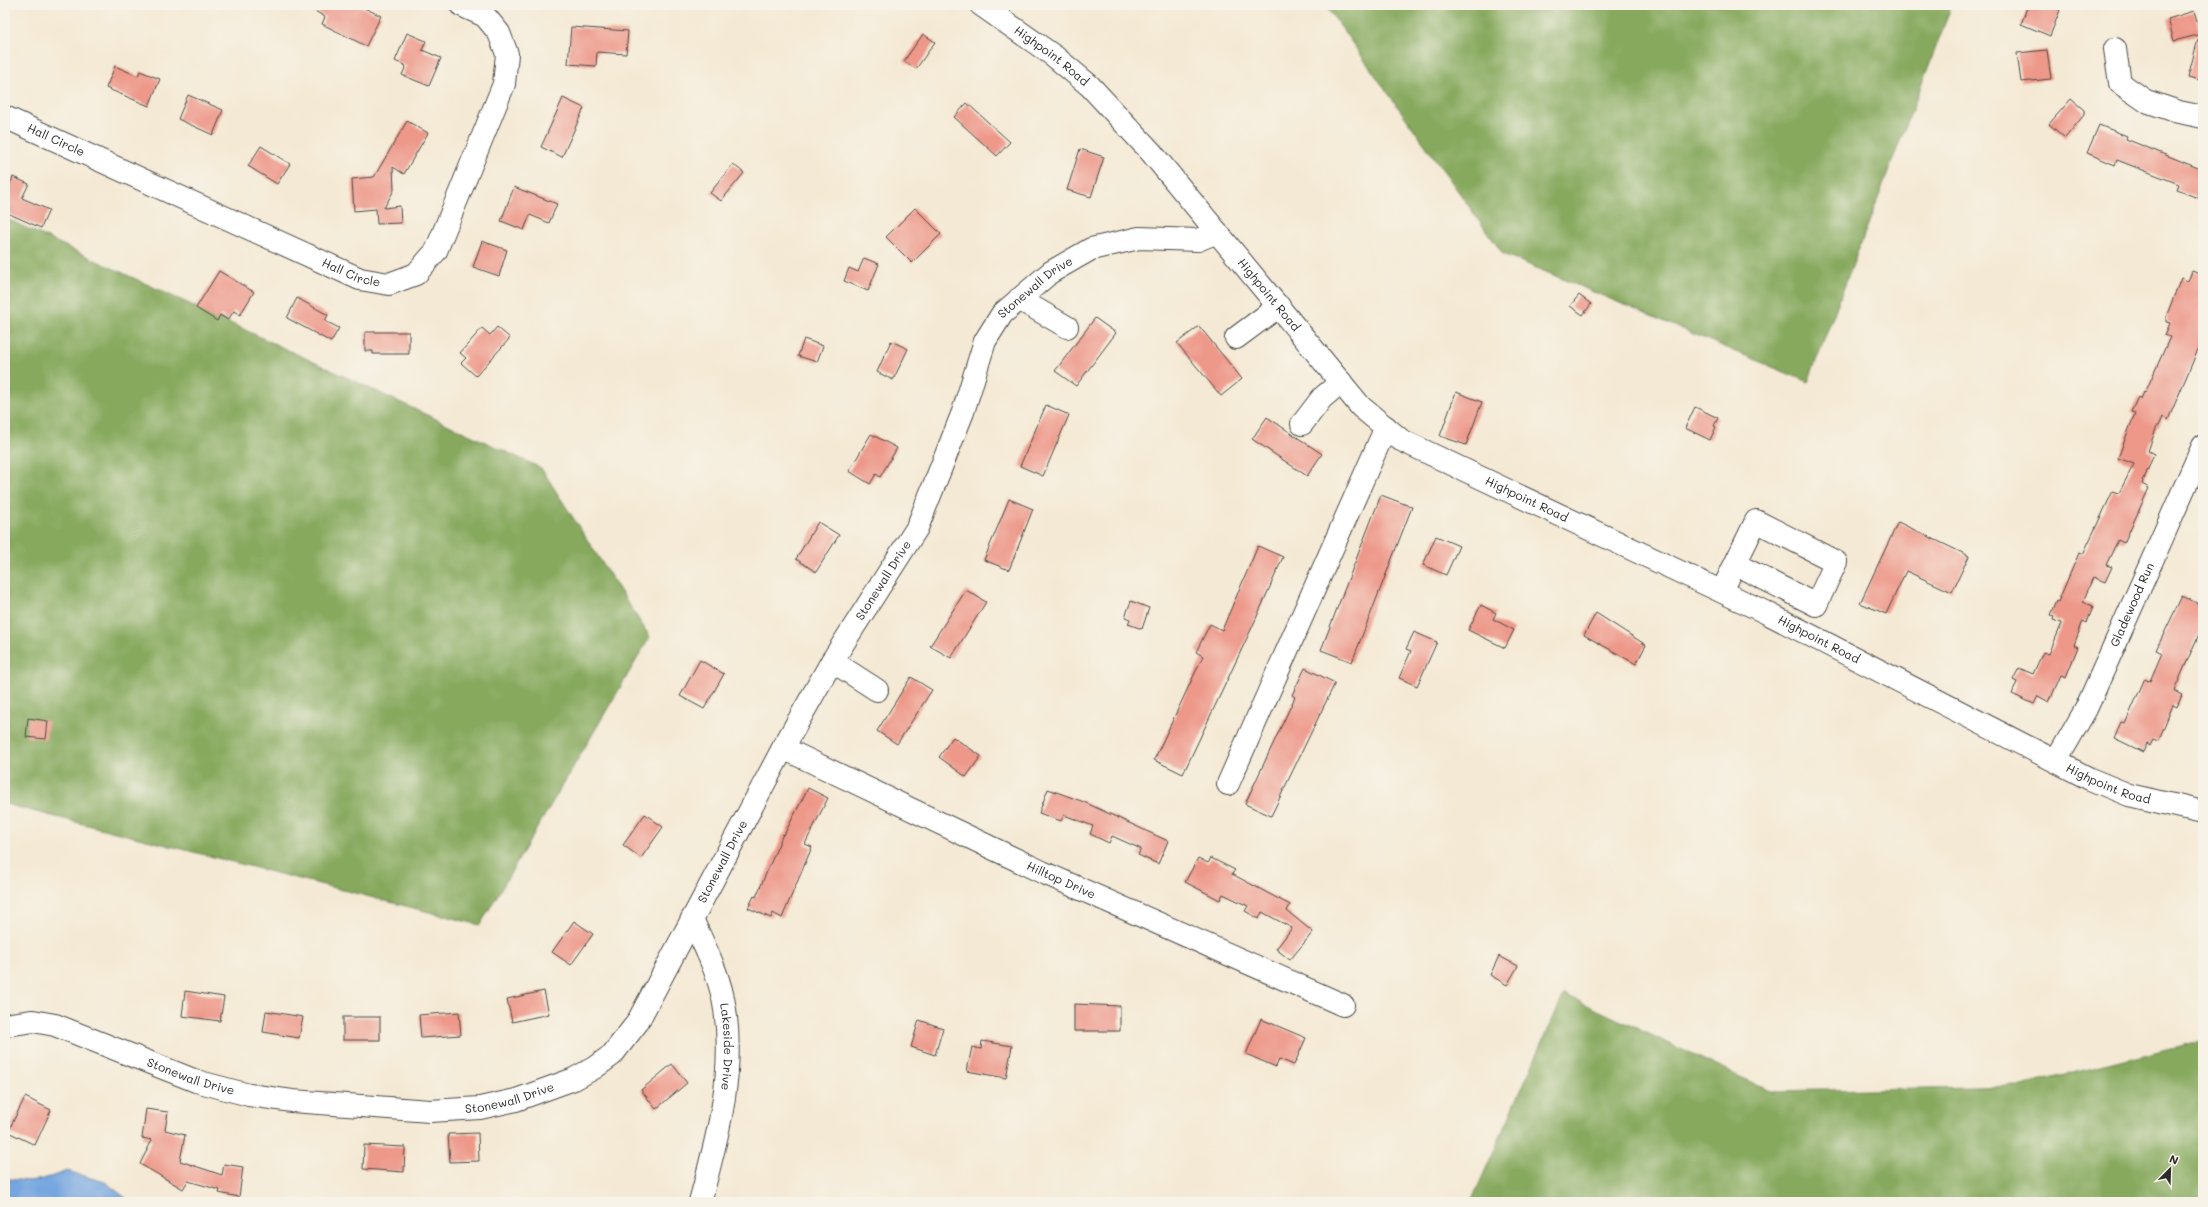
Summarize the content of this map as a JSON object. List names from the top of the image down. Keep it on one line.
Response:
{"streets":{"street":["Highpoint Road","Hall Circle","Stonewall Drive","Gladewood Run","Hilltop Drive","Lakeside Drive"]},"crossings":[["Highpoint Road","Stonewall Drive"],["Highpoint Road","Gladewood Run"],["Stonewall Drive","Hilltop Drive"],["Stonewall Drive","Lakeside Drive"]],"north":"top right"}
